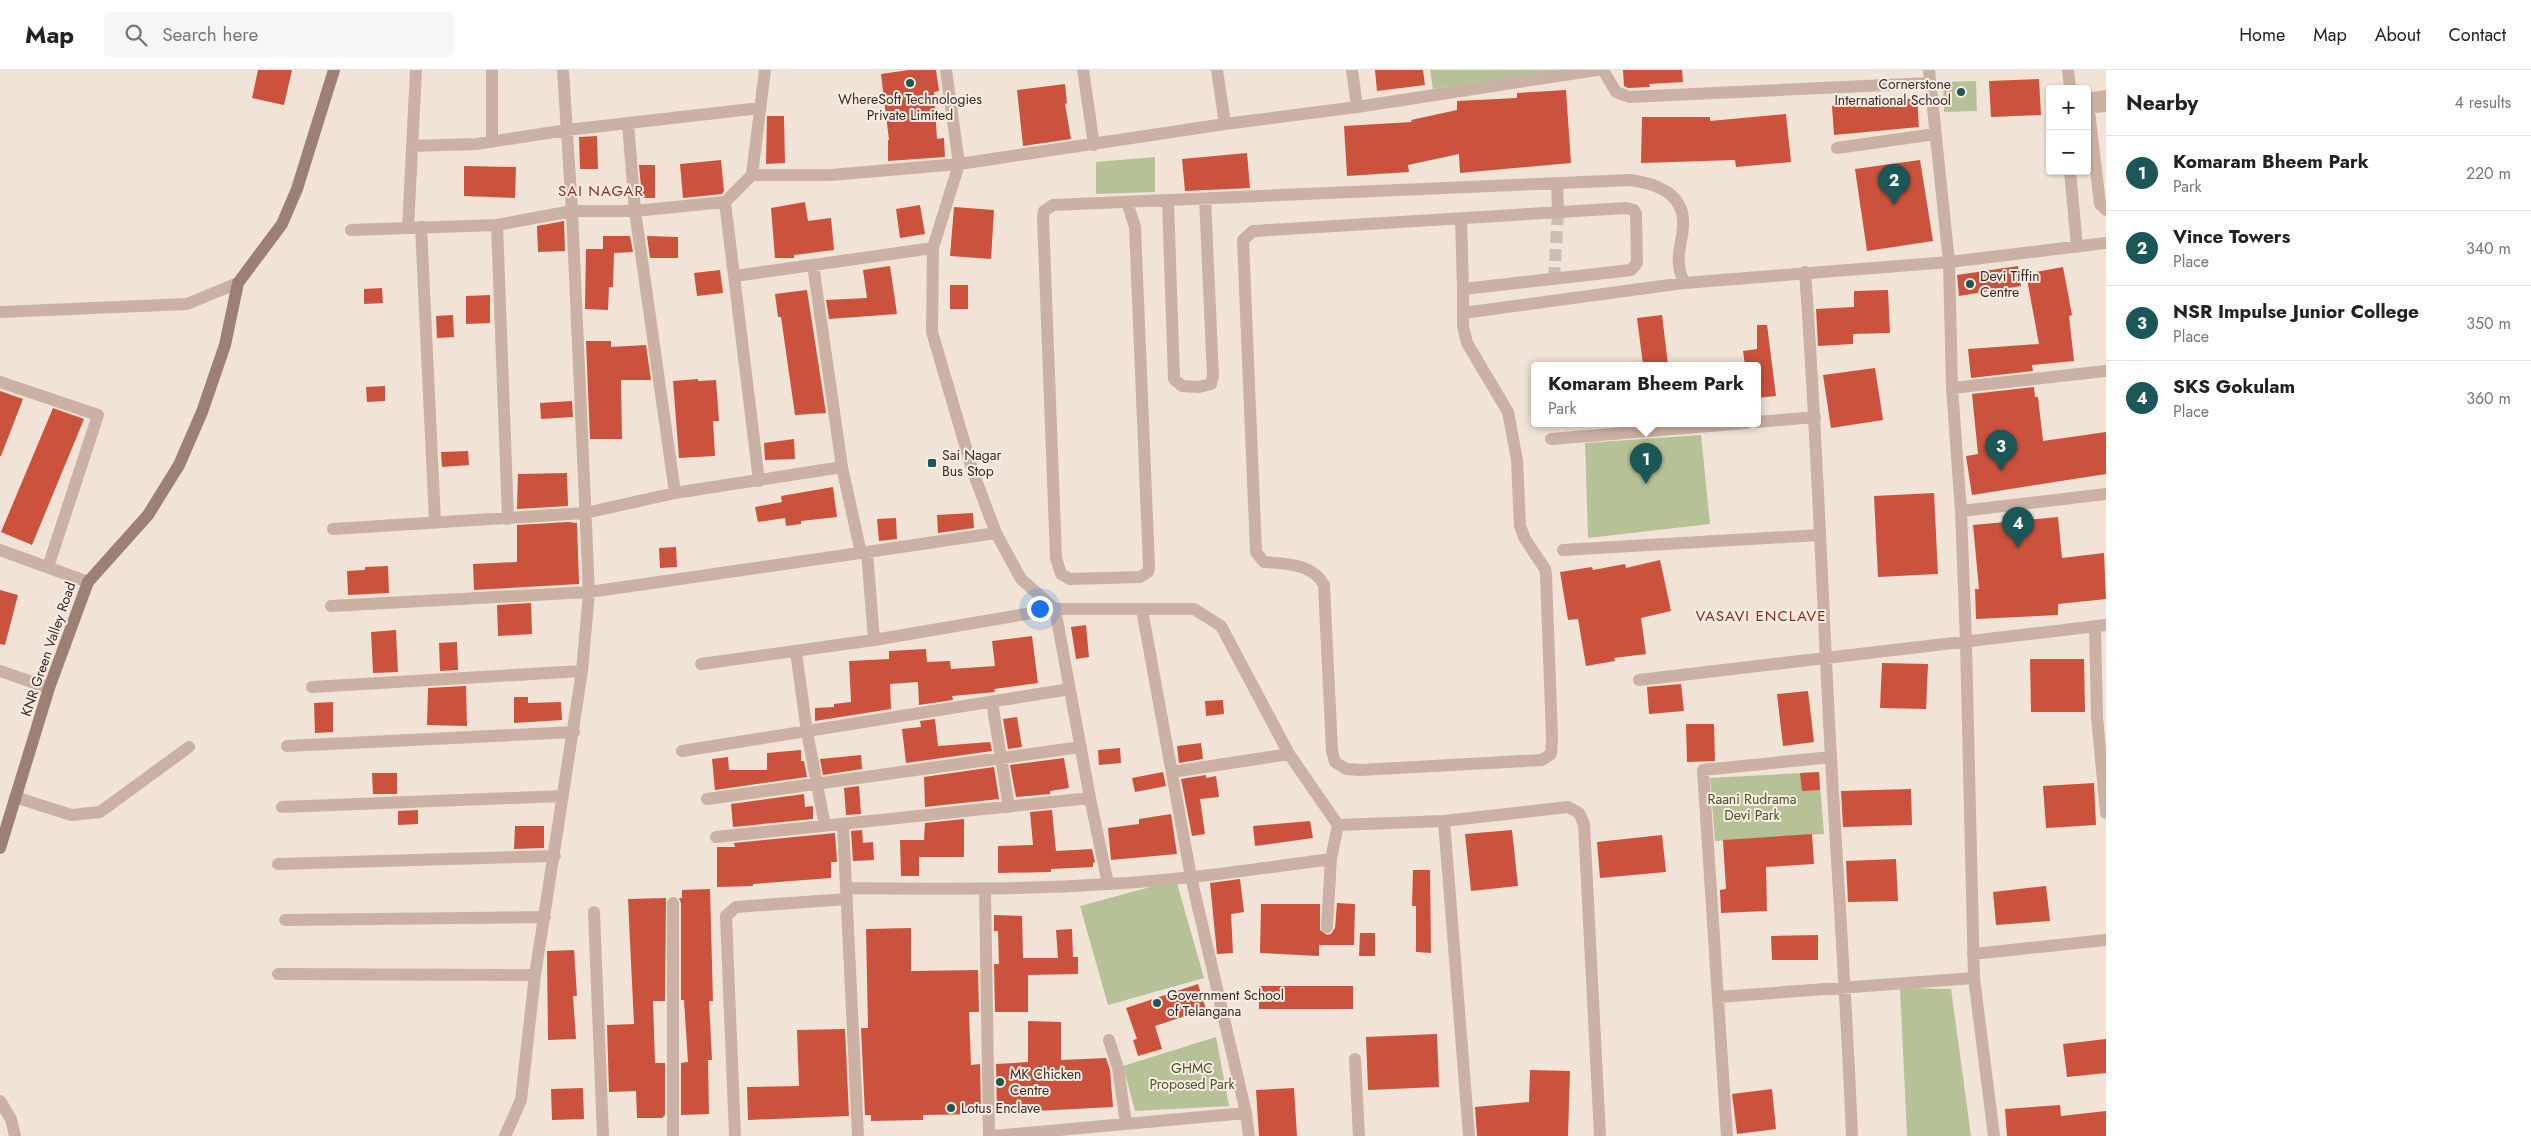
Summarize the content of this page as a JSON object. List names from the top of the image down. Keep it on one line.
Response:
{"streets":{"street":["KNR Green Valley Road"]},"districts":["SAI NAGAR","VASAVI ENCLAVE"],"parks":["Raani Rudrama Devi Park","GHMC Proposed Park"],"places":{"other":["WhereSoft Technologies Private Limited","Cornerstone International School","Devi Tiffin Centre","Government School of Telangana","MK Chicken Centre","Lotus Enclave"],"transit":["Sai Nagar Bus Stop"]},"page":{"header":"Map","search":"Search here","nav":["Home","Map","About","Contact"],"heading":["Nearby","4 results"],"map_buttons":["+","−"],"list":[{"mark":"1","name":"Komaram Bheem Park","note":"Park","value":"220 m"},{"mark":"2","name":"Vince Towers","note":"Place","value":"340 m"},{"mark":"3","name":"NSR Impulse Junior College","note":"Place","value":"350 m"},{"mark":"4","name":"SKS Gokulam","note":"Place","value":"360 m"}],"pins":["2","3","1","4"],"popup":["Komaram Bheem Park","Park"]}}
